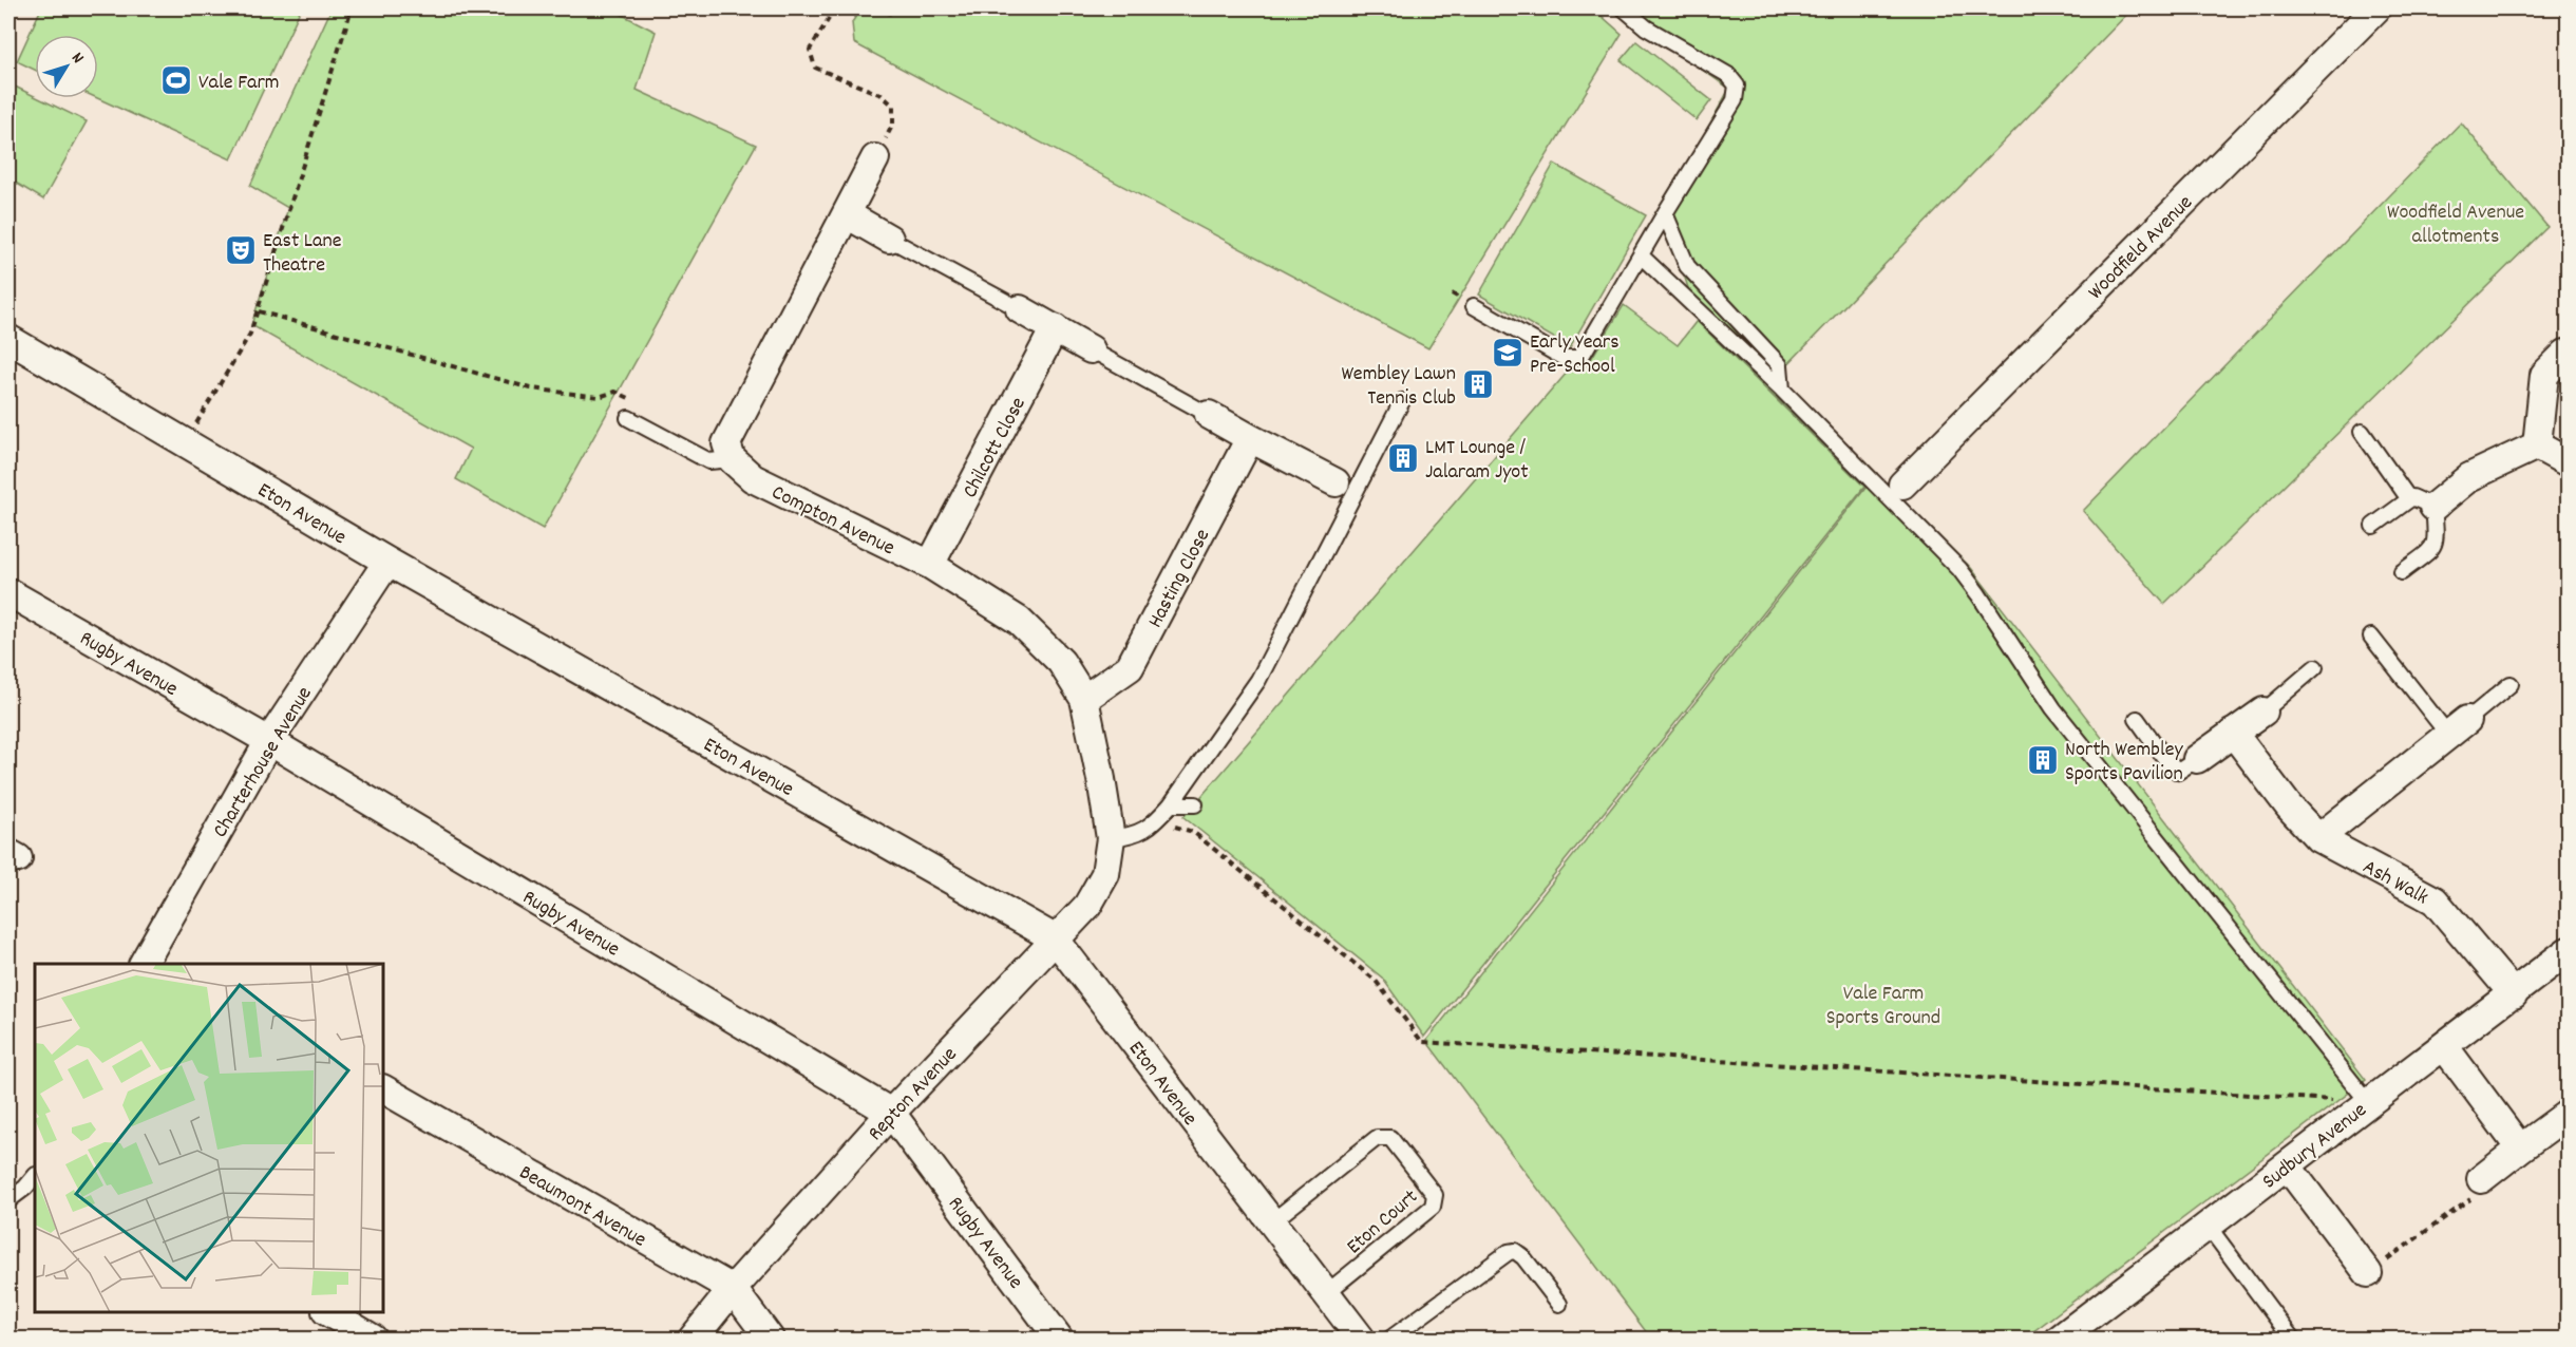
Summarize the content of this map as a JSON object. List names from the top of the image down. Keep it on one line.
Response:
{"streets":{"street":["Woodfield Avenue","Chilcott Close","Eton Avenue","Compton Avenue","Hasting Close","Rugby Avenue","Charterhouse Avenue","Ash Walk","Repton Avenue","Sudbury Avenue","Beaumont Avenue"],"lane":["Eton Court"]},"crossings":[["Chilcott Close","Compton Avenue"],["Eton Avenue","Charterhouse Avenue"],["Eton Avenue","Repton Avenue"],["Eton Avenue","Eton Court"],["Compton Avenue","Hasting Close"],["Compton Avenue","Repton Avenue"],["Rugby Avenue","Charterhouse Avenue"],["Rugby Avenue","Repton Avenue"],["Ash Walk","Sudbury Avenue"],["Repton Avenue","Beaumont Avenue"]],"parks":["Woodfield Avenue allotments","Vale Farm Sports Ground"],"places":{"sports":["Vale Farm"],"theatre":["East Lane Theatre"],"school or university":["Early Years Pre-School"],"building":["Wembley Lawn Tennis Club","LMT Lounge / Jalaram Jyot","North Wembley Sports Pavilion"]},"north":"top right"}
